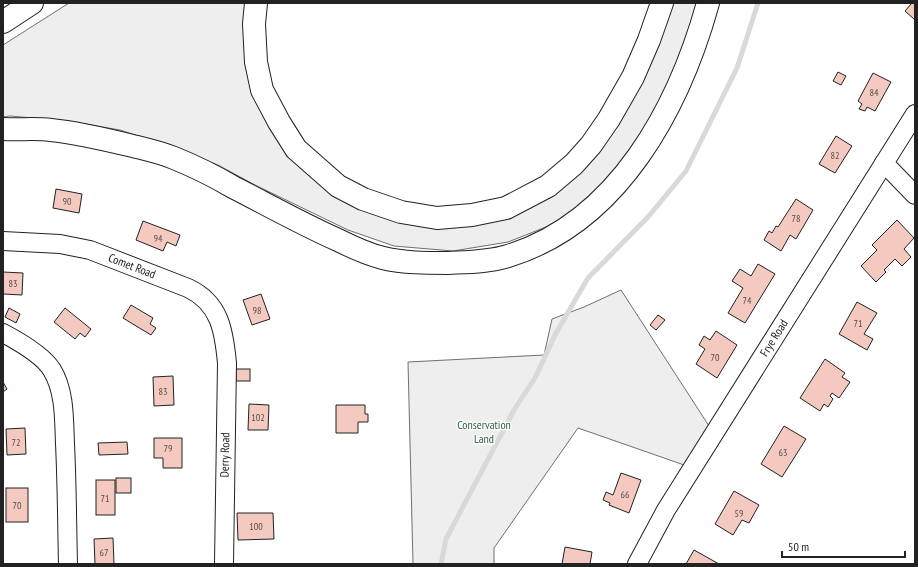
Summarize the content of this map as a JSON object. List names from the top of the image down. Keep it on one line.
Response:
{"streets":{"street":["Comet Road","Frye Road","Derry Road"]},"crossings":[["Comet Road","Derry Road"]],"parks":["Conservation Land"],"house_numbers":["84","82","90","78","94","83","74","98","71","70","83","102","72","79","63","66","71","70","59","100","67"],"scale_bar":"50 m"}
